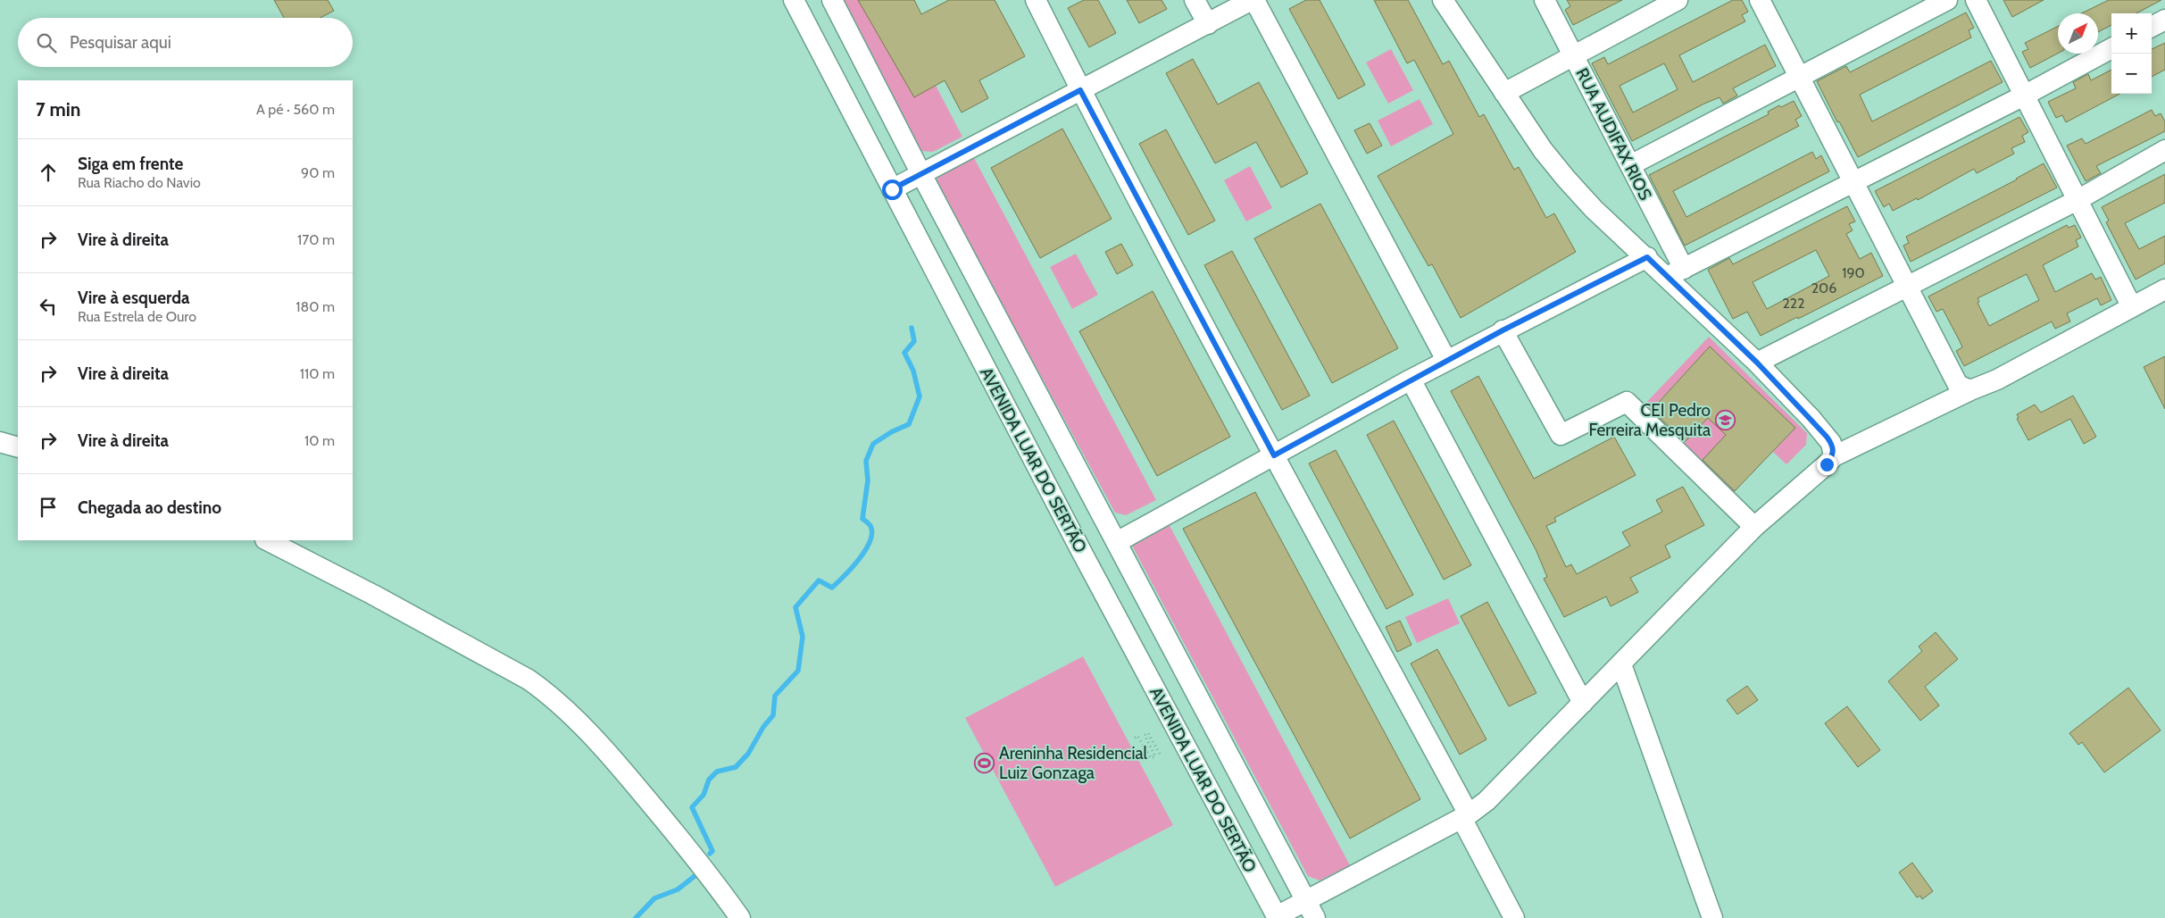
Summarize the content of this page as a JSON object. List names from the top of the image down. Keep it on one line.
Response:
{"streets":{"street":["RUA AUDIFAX RIOS","AVENIDA LUAR DO SERTÃO"]},"places":{"school or university":["CEI Pedro Ferreira Mesquita"],"sports":["Areninha Residencial Luiz Gonzaga"]},"house_numbers":["190","206","222"],"north":"top right","page":{"map_buttons":["+","−"],"search":"Pesquisar aqui","heading":["7 min","A pé · 560 m"],"list":[["Siga em frente","Rua Riacho do Navio","90 m"],["Vire à direita","170 m"],["Vire à esquerda","Rua Estrela de Ouro","180 m"],["Vire à direita","110 m"],["Vire à direita","10 m"],"Chegada ao destino"]}}
